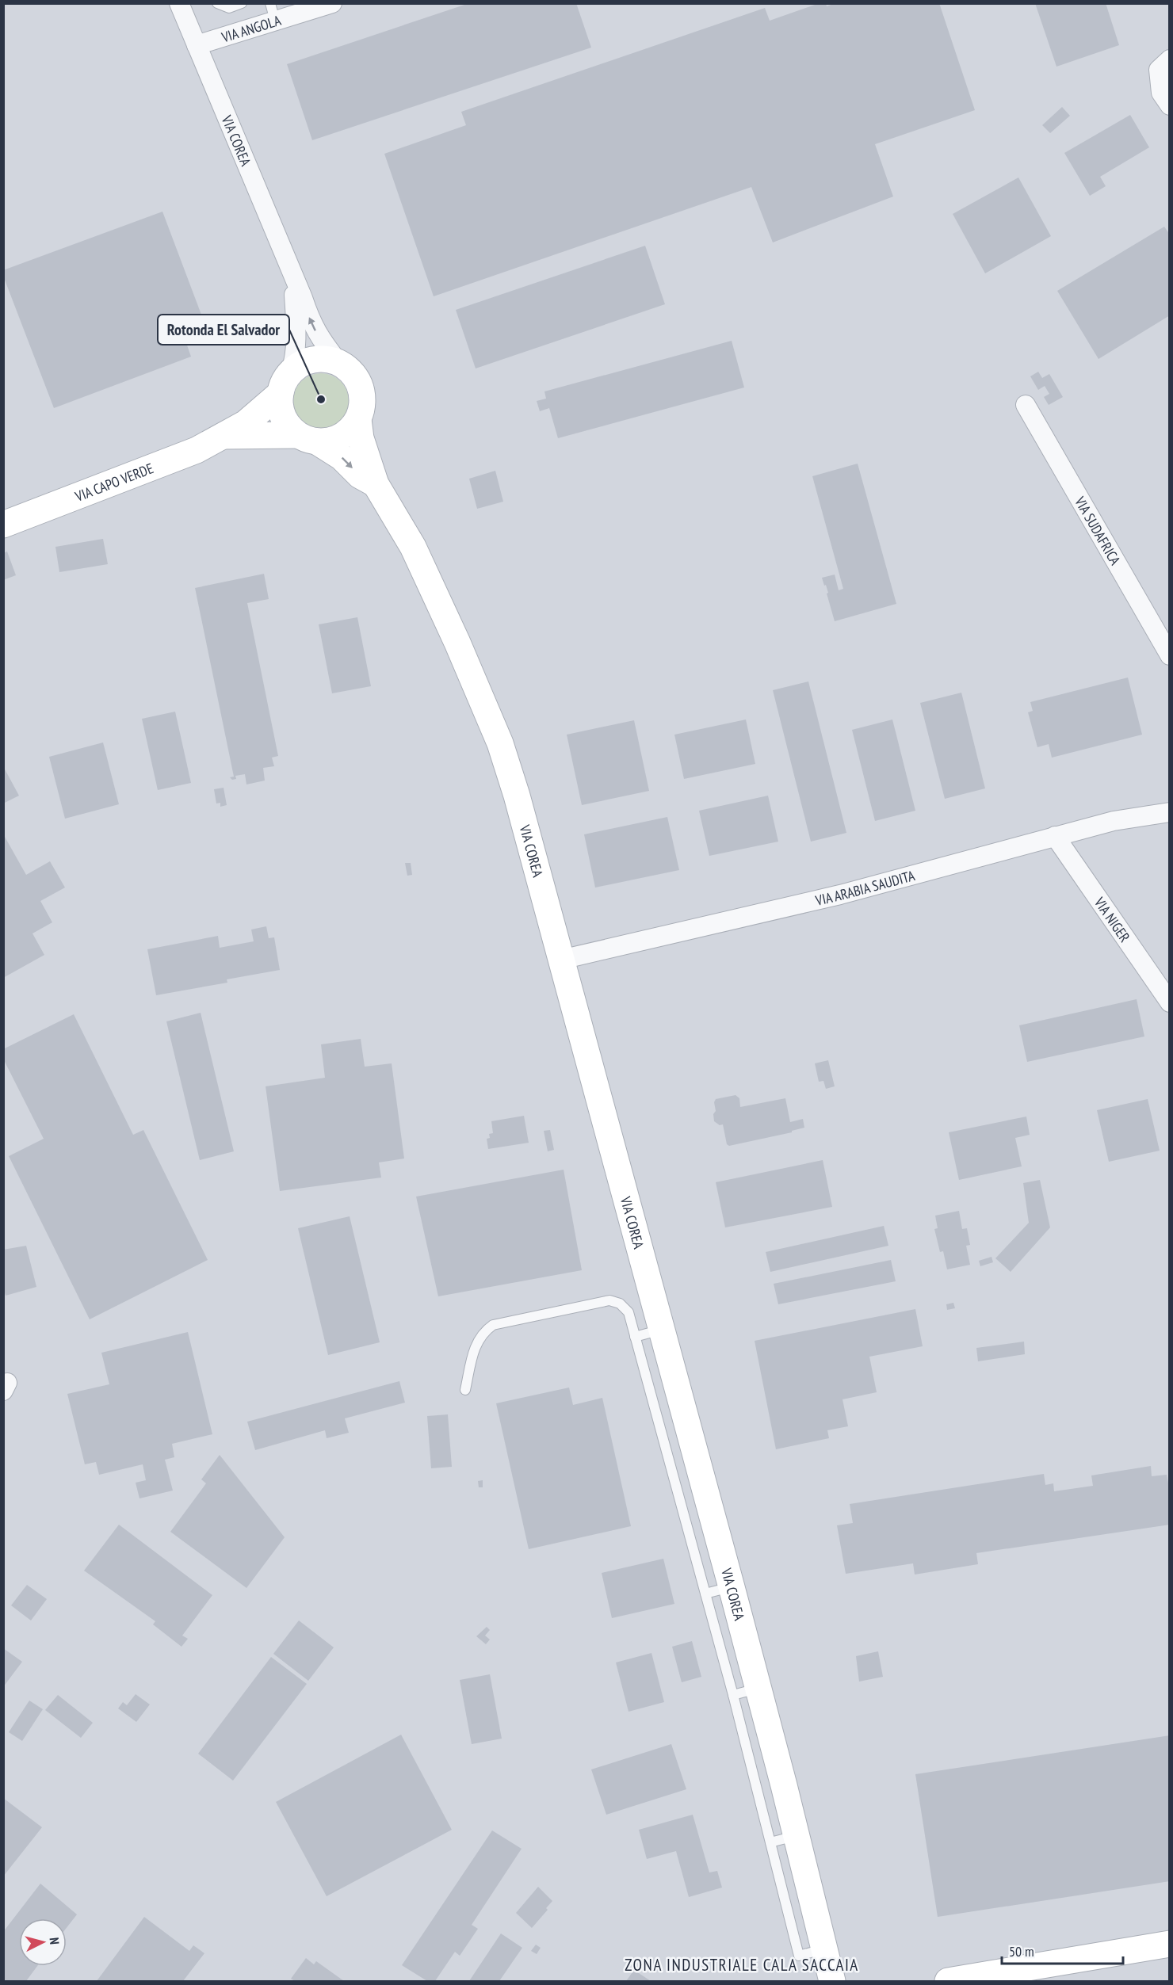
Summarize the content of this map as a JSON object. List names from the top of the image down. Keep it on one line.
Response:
{"streets":{"street":["VIA ANGOLA","VIA COREA","VIA CAPO VERDE","VIA SUDAFRICA","VIA ARABIA SAUDITA","VIA NIGER"]},"crossings":[["VIA ANGOLA","VIA COREA"],["VIA COREA","VIA CAPO VERDE"],["VIA COREA","VIA ARABIA SAUDITA"],["VIA ARABIA SAUDITA","VIA NIGER"]],"districts":["ZONA INDUSTRIALE CALA SACCAIA"],"places":["Rotonda El Salvador"],"scale_bar":"50 m","north":"right"}
